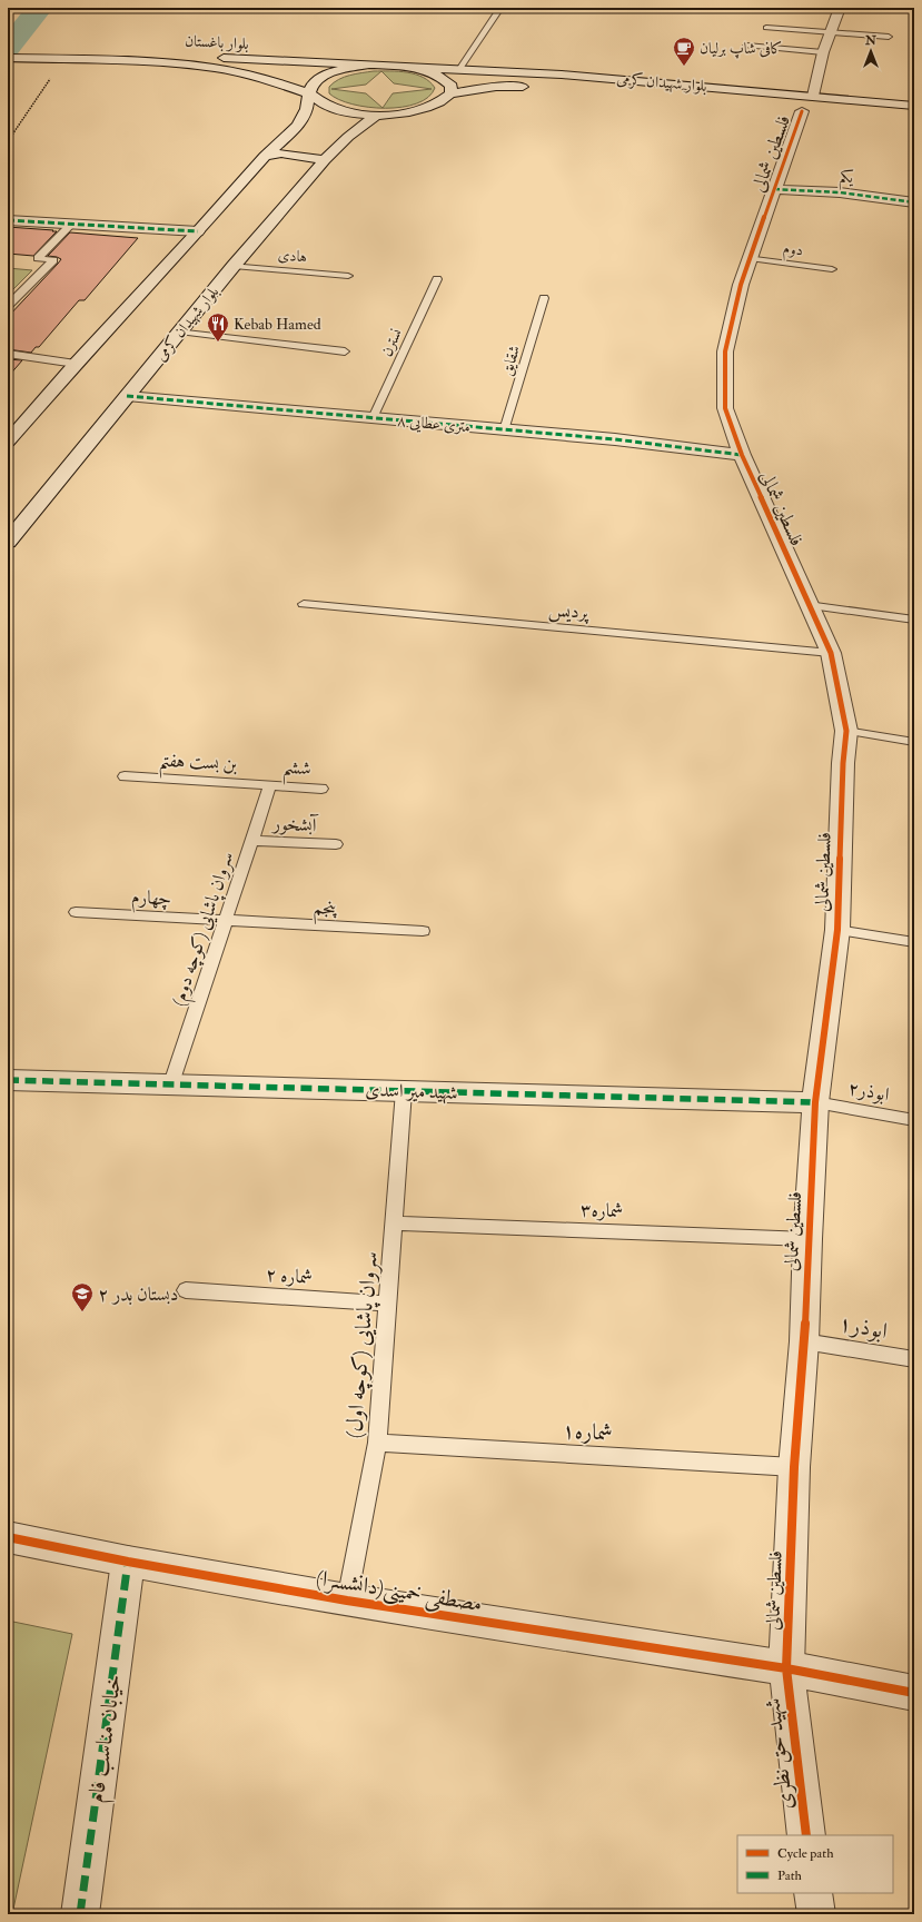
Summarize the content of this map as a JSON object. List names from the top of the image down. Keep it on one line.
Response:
{"streets":{"street":["بلوار باغستان","بلوار شهیدان کرمی","فلسطین شمالی","یکم","۸ متری عطایی","شهید میر اسدی","(دانشسرا)مصطفی خمینی","خیابان مناسب فام","شهید حق نظری"],"lane":["دوم","هادی","نسترن","شقایق","پردیس","بن بست هفتم","ششم","آبشخور","چهارم","پنجم","سروان پاشایی (کوچه دوم)","ابوذر۲","شماره۳","شماره ۲","ابوذر۱","سروان پاشایی (کوچه اول)","شماره۱"]},"crossings":[["بلوار باغستان","بلوار شهیدان کرمی"],["بلوار شهیدان کرمی","هادی"],["بلوار شهیدان کرمی","۸ متری عطایی"],["فلسطین شمالی","یکم"],["فلسطین شمالی","دوم"],["فلسطین شمالی","۸ متری عطایی"],["فلسطین شمالی","پردیس"],["فلسطین شمالی","شهید میر اسدی"],["فلسطین شمالی","ابوذر۲"],["فلسطین شمالی","شماره۳"],["فلسطین شمالی","ابوذر۱"],["فلسطین شمالی","شماره۱"],["فلسطین شمالی","(دانشسرا)مصطفی خمینی"],["فلسطین شمالی","شهید حق نظری"],["نسترن","۸ متری عطایی"],["شقایق","۸ متری عطایی"],["بن بست هفتم","ششم"],["بن بست هفتم","سروان پاشایی (کوچه دوم)"],["ششم","سروان پاشایی (کوچه دوم)"],["آبشخور","سروان پاشایی (کوچه دوم)"],["چهارم","پنجم"],["چهارم","سروان پاشایی (کوچه دوم)"],["پنجم","سروان پاشایی (کوچه دوم)"],["سروان پاشایی (کوچه دوم)","شهید میر اسدی"],["شهید میر اسدی","ابوذر۲"],["شهید میر اسدی","سروان پاشایی (کوچه اول)"],["شماره۳","سروان پاشایی (کوچه اول)"],["شماره ۲","سروان پاشایی (کوچه اول)"],["سروان پاشایی (کوچه اول)","شماره۱"],["سروان پاشایی (کوچه اول)","(دانشسرا)مصطفی خمینی"],["(دانشسرا)مصطفی خمینی","خیابان مناسب فام"],["(دانشسرا)مصطفی خمینی","شهید حق نظری"]],"places":{"cafe":["کافی شاپ برلیان"],"restaurant":["Kebab Hamed"],"school or university":["دبستان بدر ۲"]},"legend":["Cycle path","Path"],"north":"top"}
